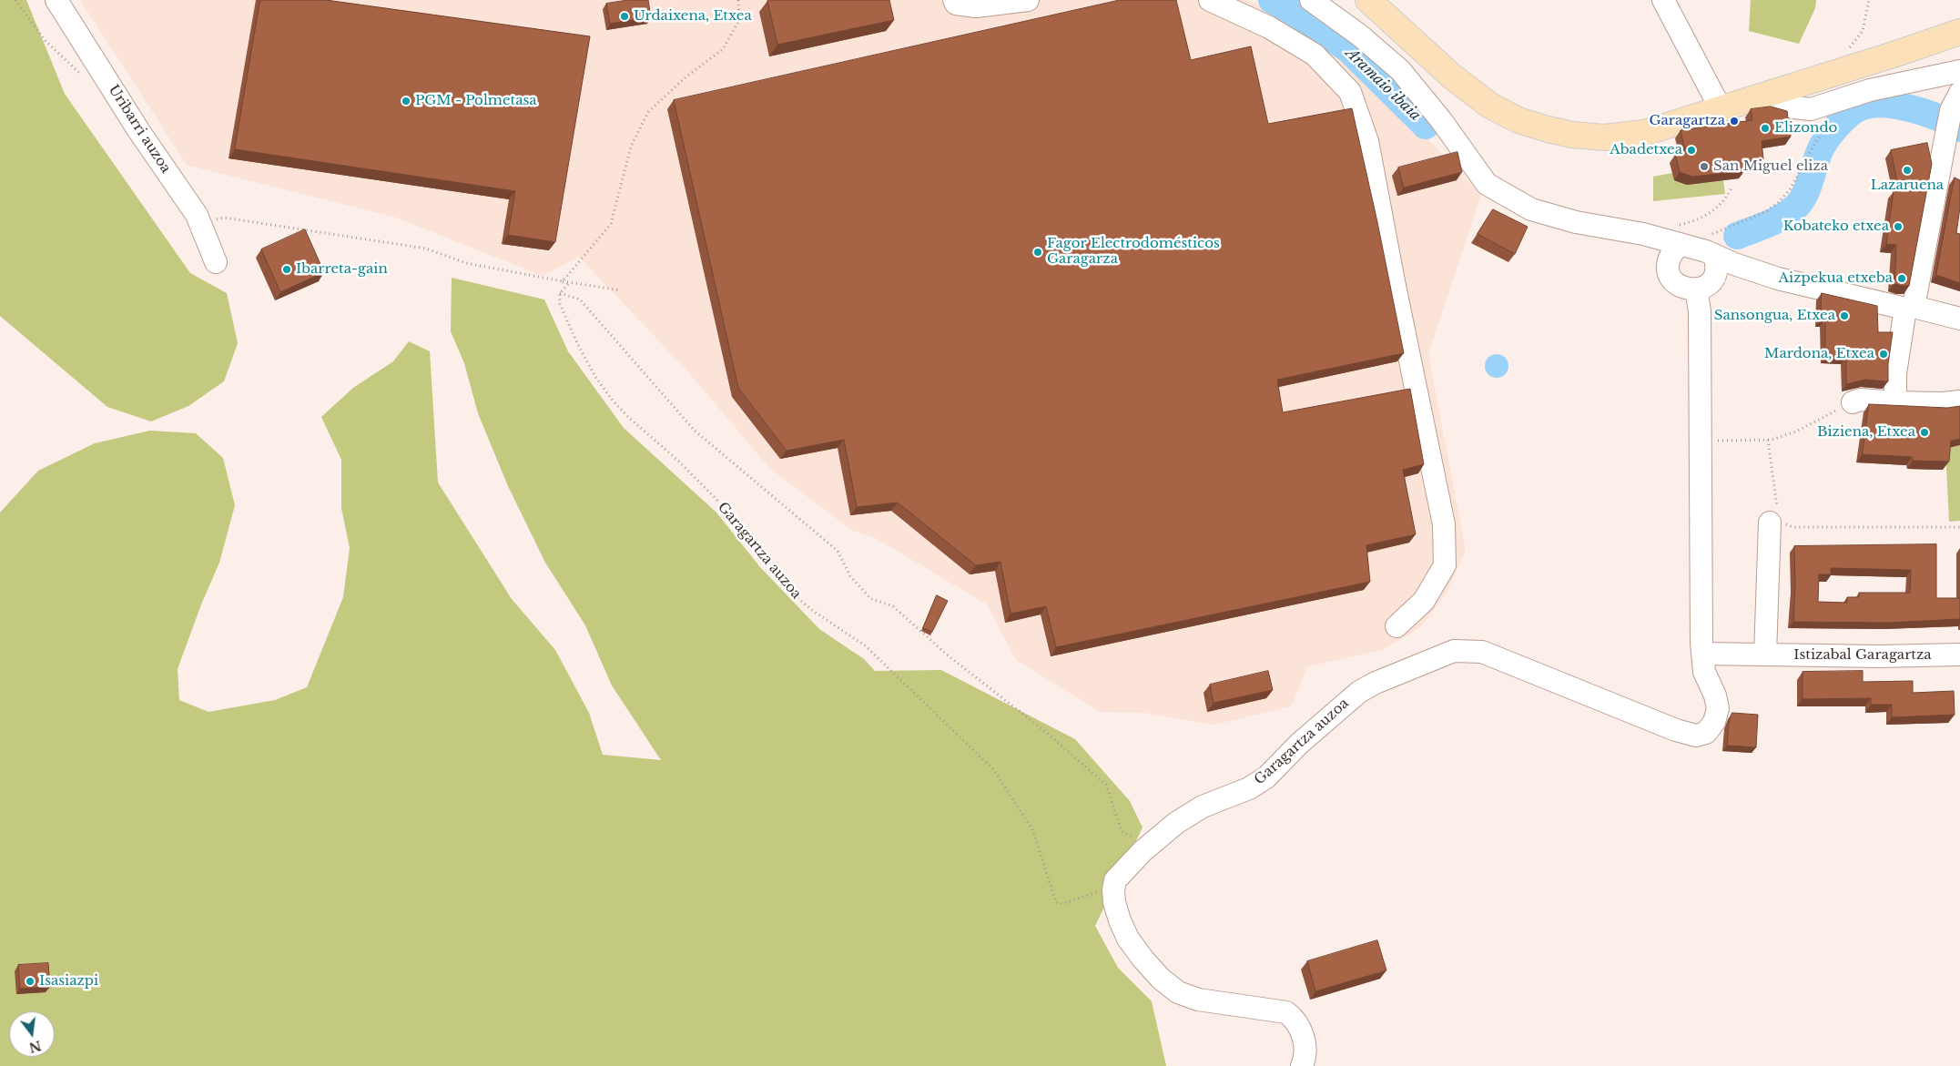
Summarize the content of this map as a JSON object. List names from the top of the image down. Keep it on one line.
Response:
{"streets":{"street":["Uribarri auzoa","Garagartza auzoa","Istizabal Garagartza"]},"crossings":[["Garagartza auzoa","Istizabal Garagartza"]],"water":["Aramaio ibaia"],"places":["Urdaixena, Etxea","PGM - Polmetasa","Garagartza","Elizondo","Abadetxea","San Miguel eliza","Lazaruena","Kobateko etxea","Fagor Electrodomésticos Garagarza","Ibarreta-gain","Aizpekua etxeba","Sansongua, Etxea","Mardona, Etxea","Biziena, Etxea","Isasiazpi"],"north":"bottom"}
